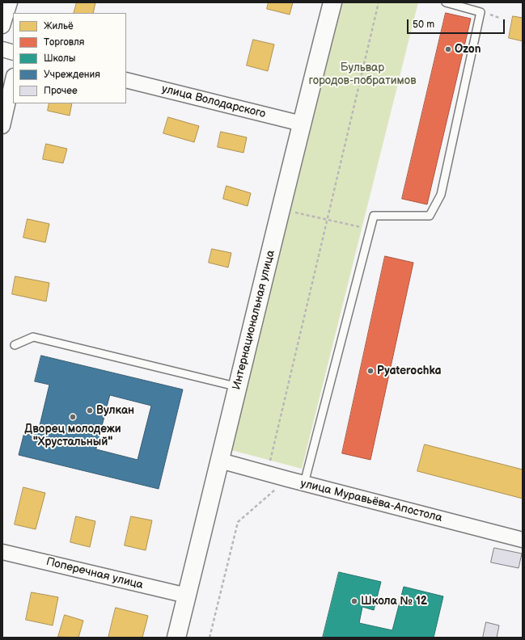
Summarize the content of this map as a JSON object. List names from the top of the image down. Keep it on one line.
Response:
{"streets":{"main road":["Интернациональная улица"],"street":["улица Володарского","улица Муравьёва-Апостола","Поперечная улица"]},"crossings":[["улица Володарского","Интернациональная улица"],["Интернациональная улица","улица Муравьёва-Апостола"],["Интернациональная улица","Поперечная улица"]],"parks":["Бульвар городов-побратимов"],"places":["Ozon","Pyaterochka","Вулкан","Дворец молодежи \"Хрустальный\"","Школа № 12"],"legend":["Жильё","Торговля","Школы","Учреждения","Прочее"],"scale_bar":"50 m"}
